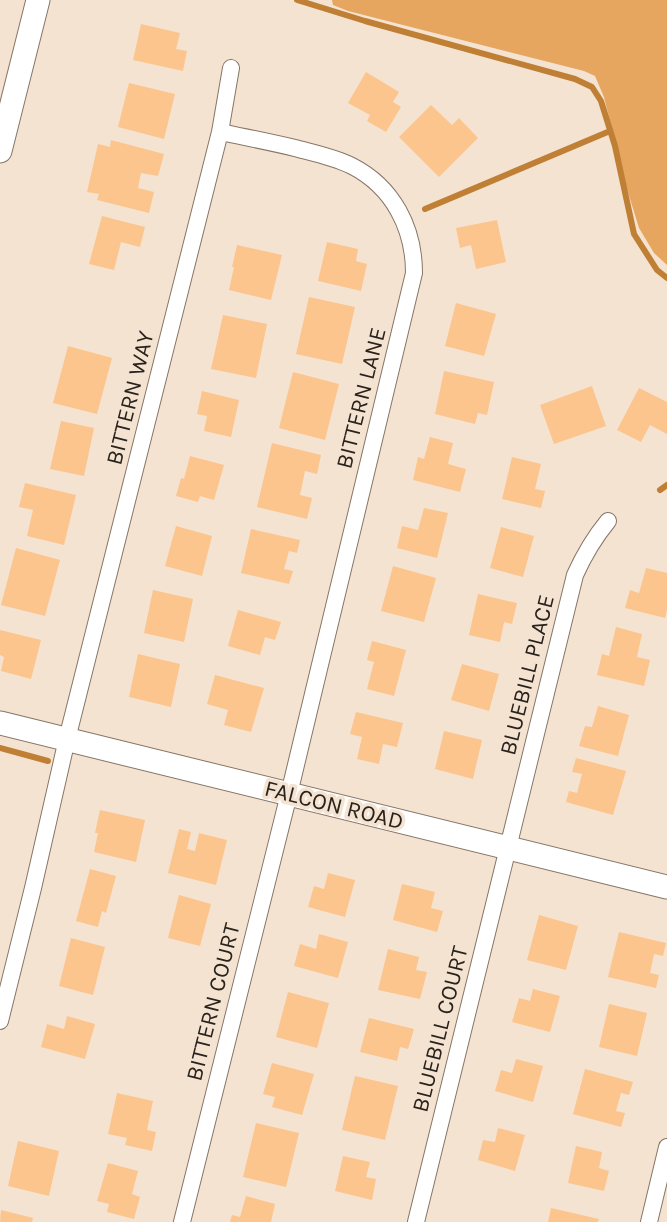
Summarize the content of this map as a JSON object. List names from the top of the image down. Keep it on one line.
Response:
{"streets":{"street":["BITTERN WAY","BITTERN LANE","BLUEBILL PLACE","FALCON ROAD","BITTERN COURT","BLUEBILL COURT"]},"crossings":[["BITTERN WAY","BITTERN LANE"],["BITTERN WAY","FALCON ROAD"],["BITTERN LANE","FALCON ROAD"],["BITTERN LANE","BITTERN COURT"],["BLUEBILL PLACE","FALCON ROAD"],["BLUEBILL PLACE","BLUEBILL COURT"],["FALCON ROAD","BITTERN COURT"],["FALCON ROAD","BLUEBILL COURT"]]}
